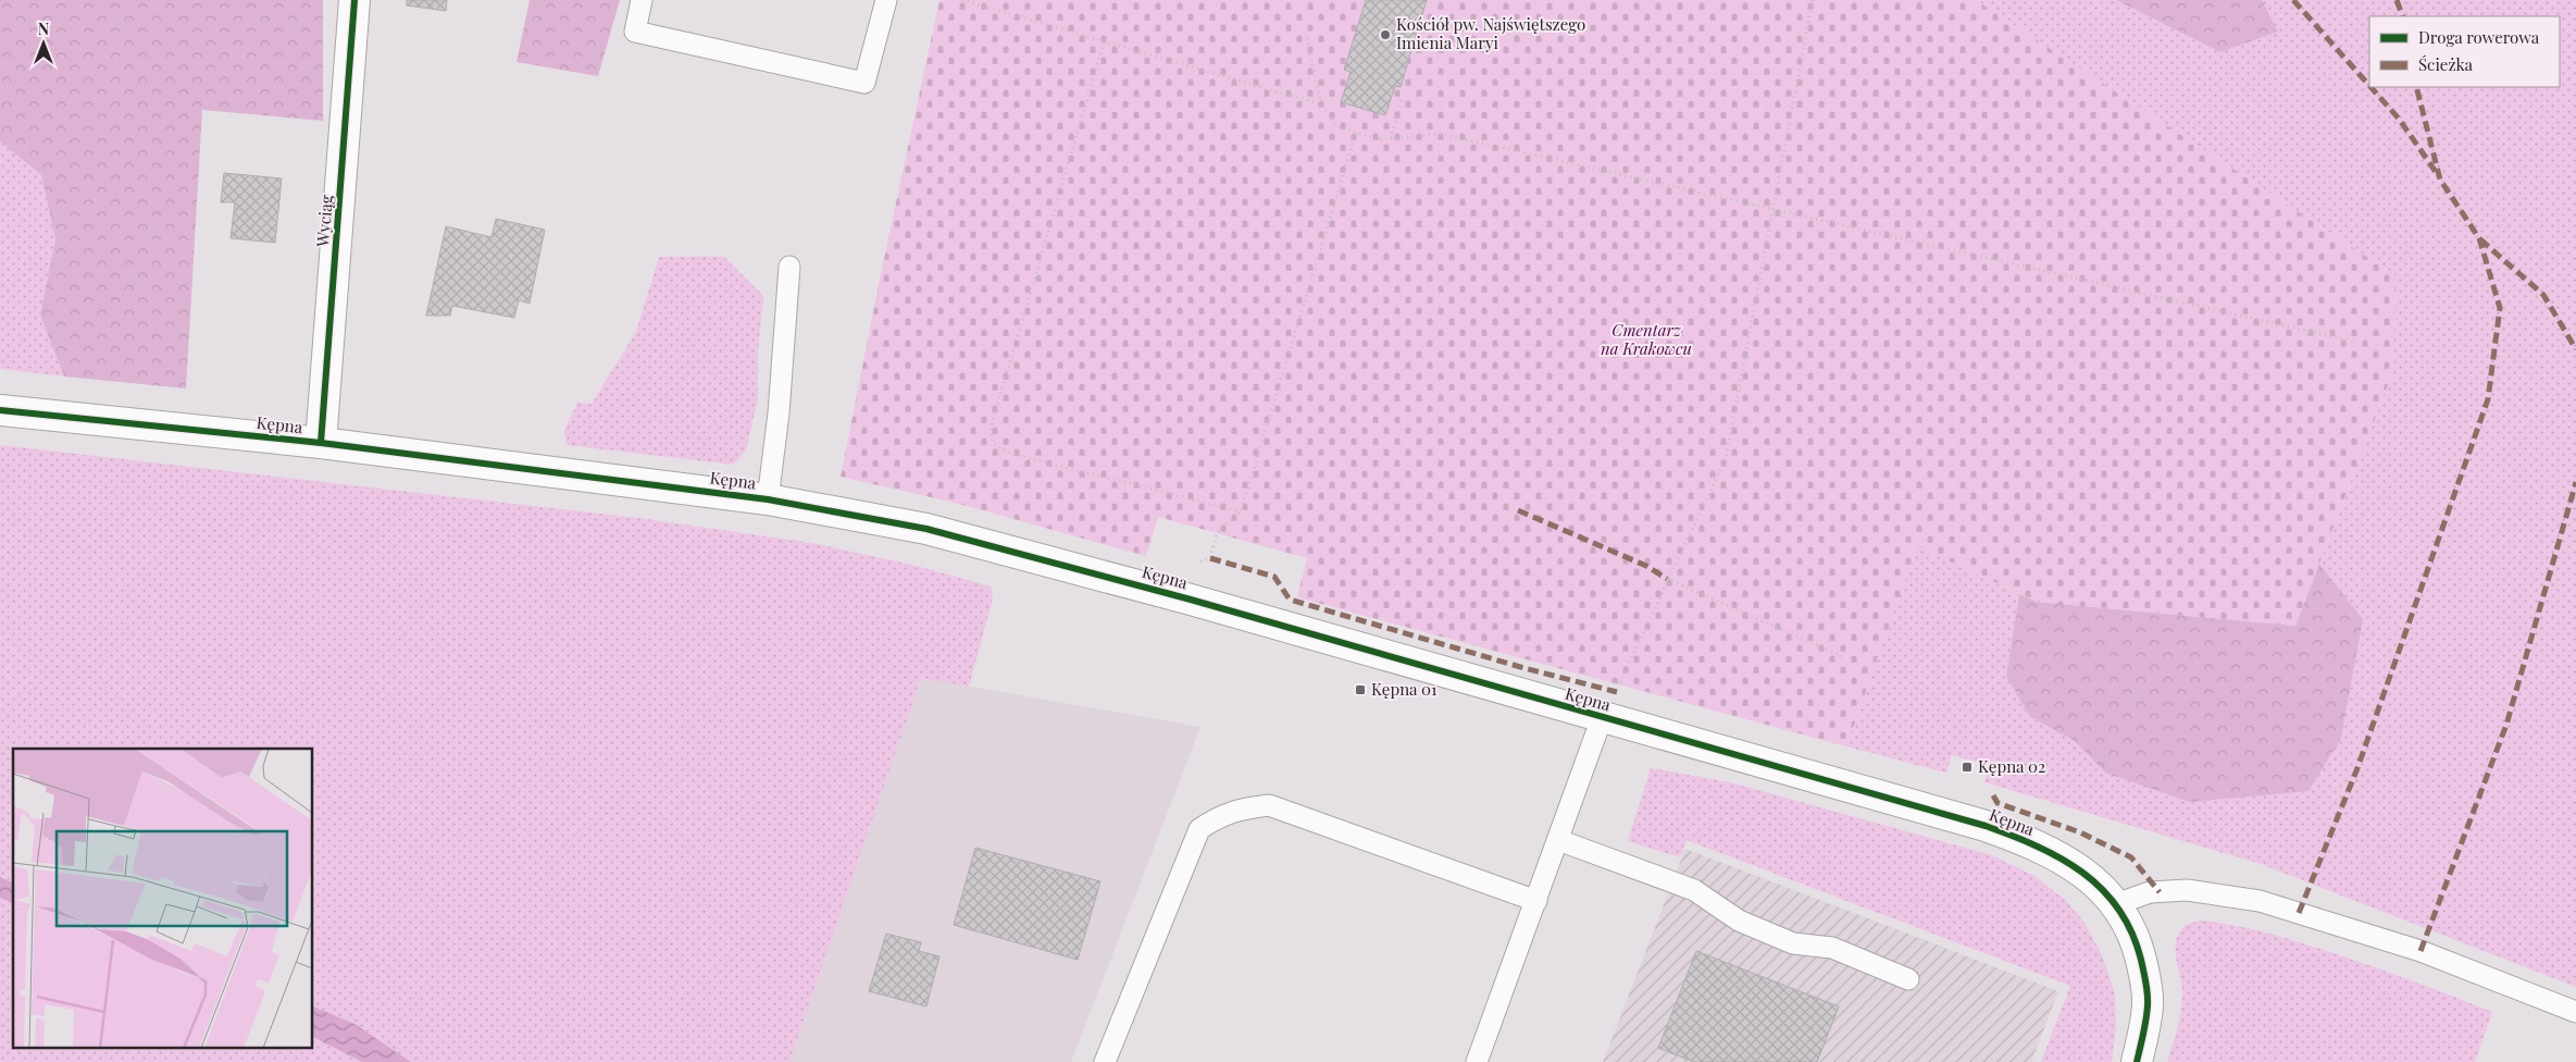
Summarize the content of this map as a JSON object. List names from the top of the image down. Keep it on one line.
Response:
{"streets":{"street":["Wyciąg","Kępna"]},"crossings":[["Wyciąg","Kępna"]],"parks":["Cmentarz na Krakowcu"],"places":{"other":["Kościół pw. Najświętszego Imienia Maryi"],"transit":["Kępna 01","Kępna 02"]},"legend":["Droga rowerowa","Ścieżka"],"north":"top"}
